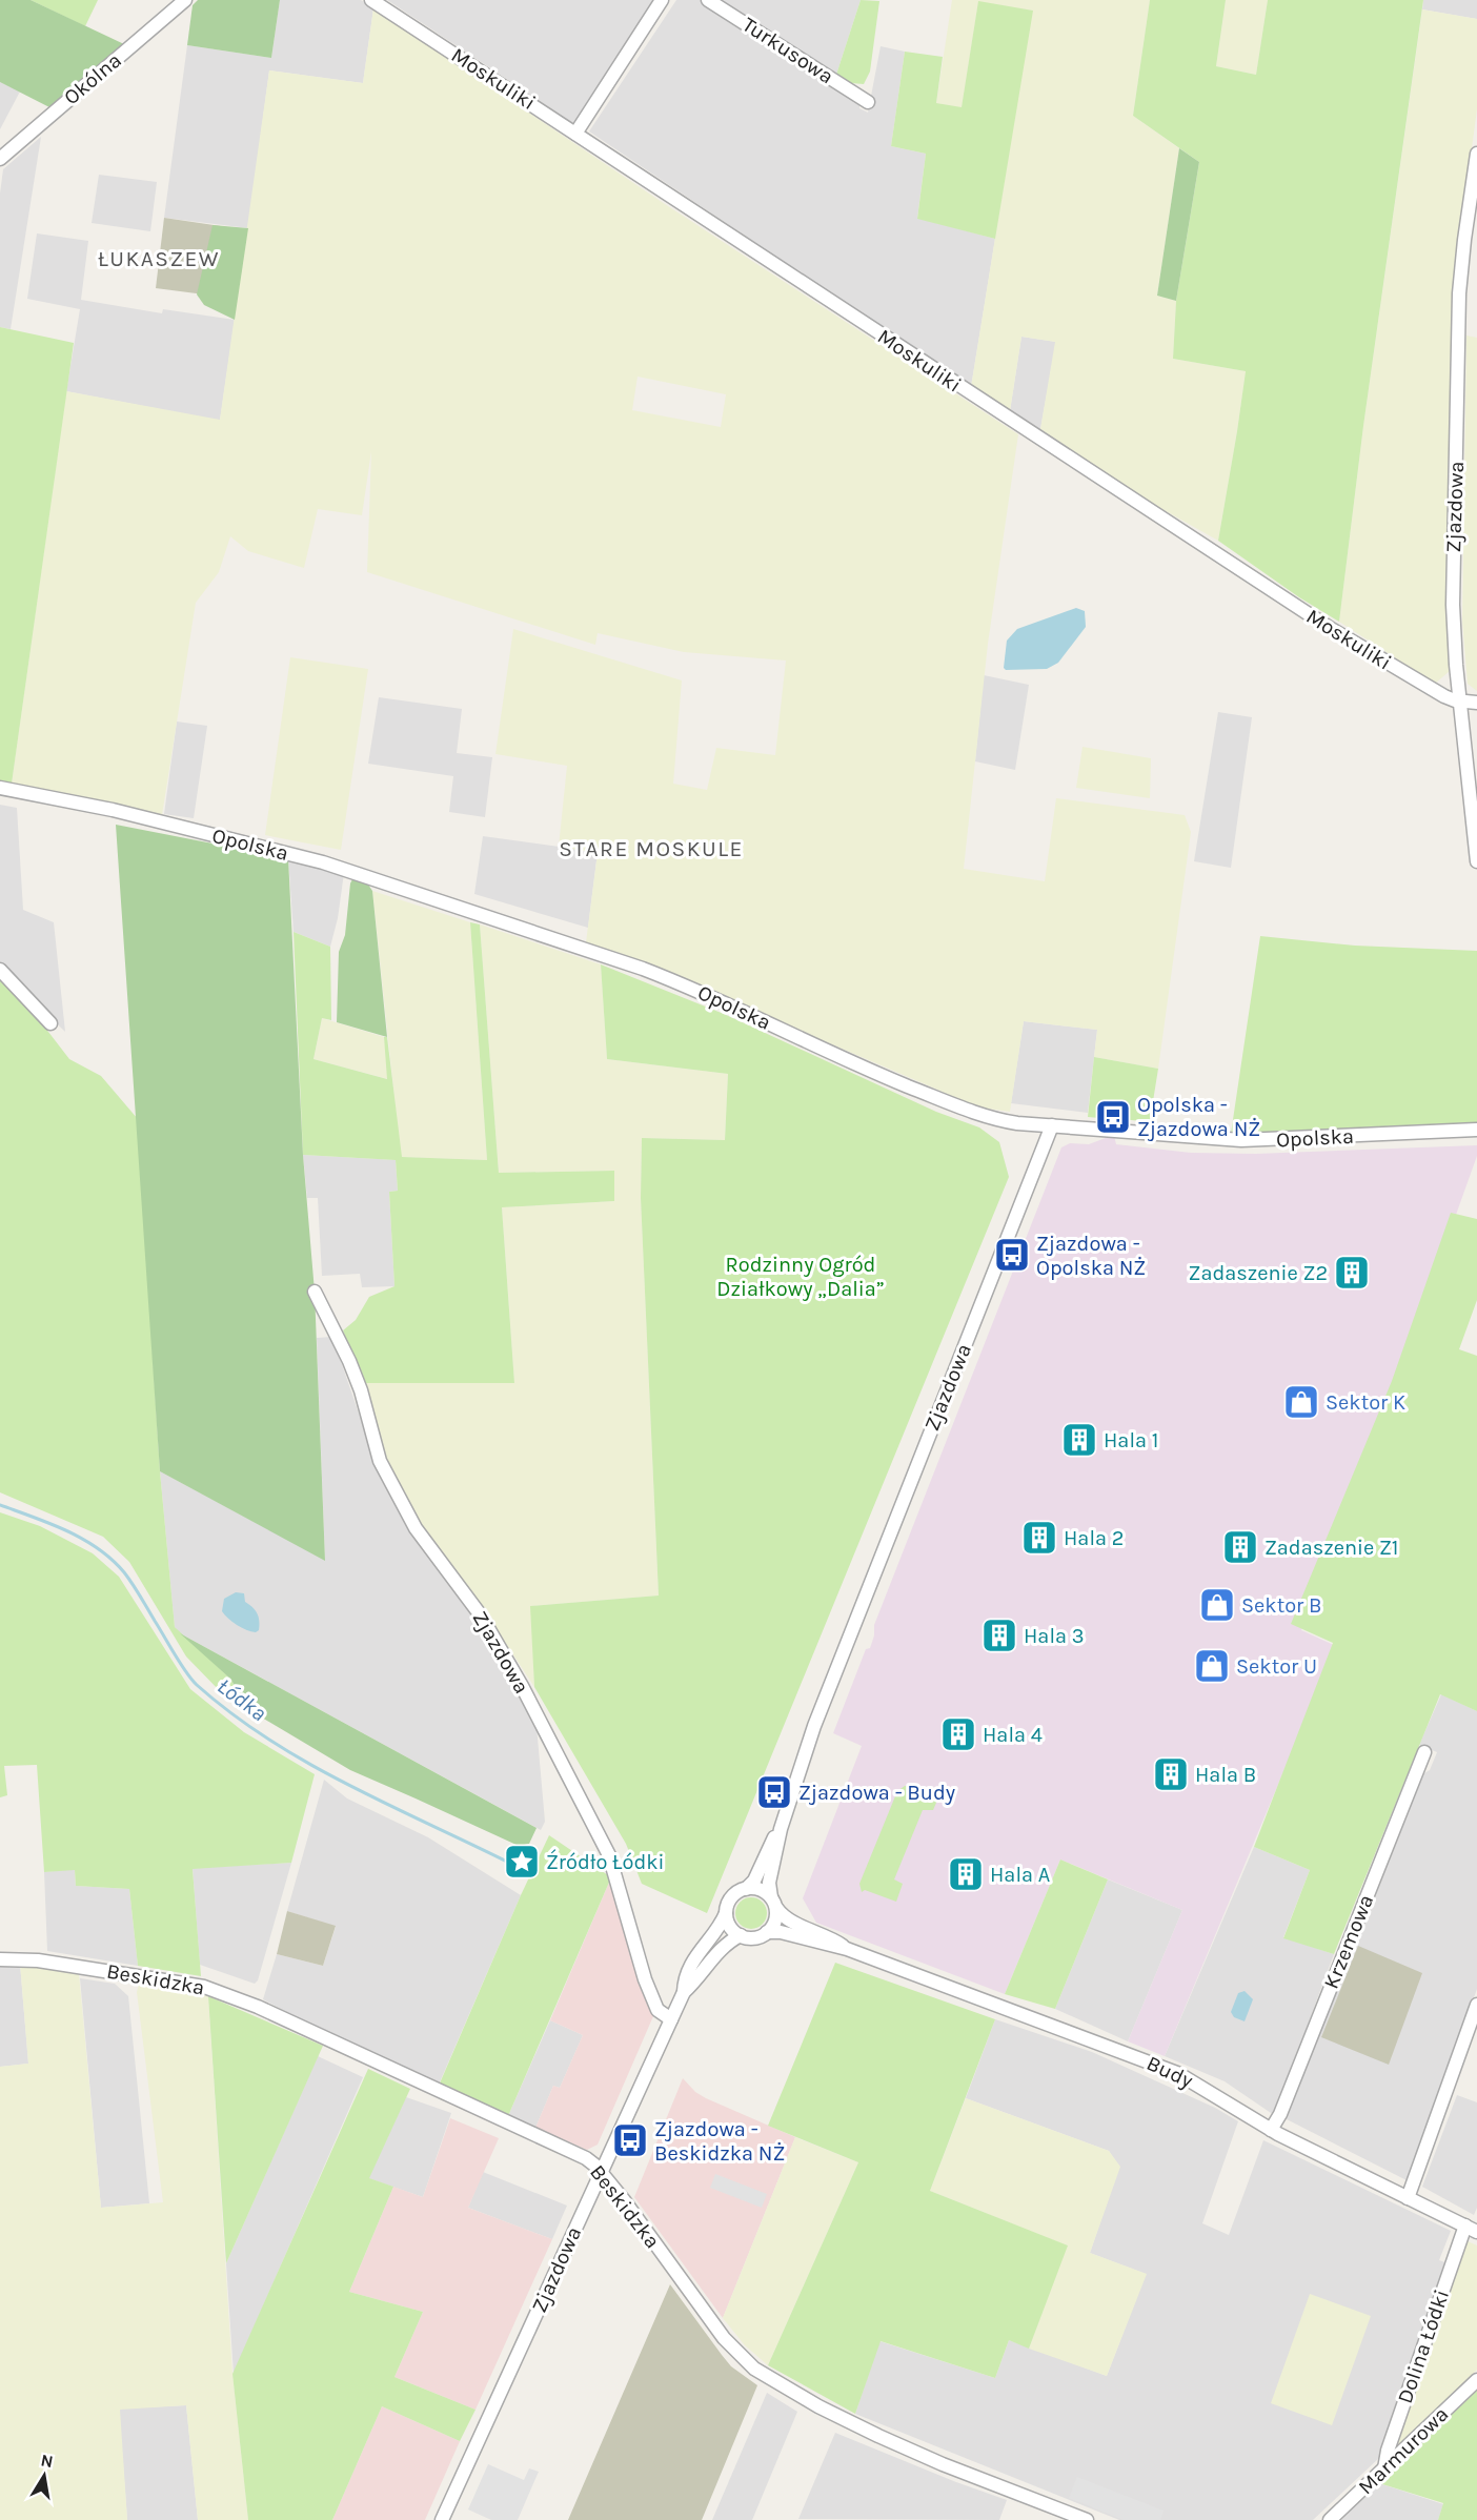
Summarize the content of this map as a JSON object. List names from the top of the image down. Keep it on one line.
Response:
{"streets":{"street":["Turkusowa","Okólna","Moskuliki","Zjazdowa","Opolska","Krzemowa","Beskidzka","Budy","Dolina Łódki","Marmurowa"]},"crossings":[["Moskuliki","Zjazdowa"],["Zjazdowa","Opolska"],["Zjazdowa","Beskidzka"],["Zjazdowa","Budy"],["Krzemowa","Budy"],["Budy","Dolina Łódki"],["Dolina Łódki","Marmurowa"]],"districts":["ŁUKASZEW","STARE MOSKULE"],"water":["Łódka"],"parks":["Rodzinny Ogród Działkowy „Dalia”"],"places":{"bus stop":["Opolska - Zjazdowa NŻ","Zjazdowa - Opolska NŻ","Zjazdowa - Budy","Zjazdowa - Beskidzka NŻ"],"building":["Zadaszenie Z2","Hala 1","Hala 2","Zadaszenie Z1","Hala 3","Hala 4","Hala B","Hala A"],"shop":["Sektor K","Sektor B","Sektor U"],"place":["Źródło Łódki"]},"north":"top"}
